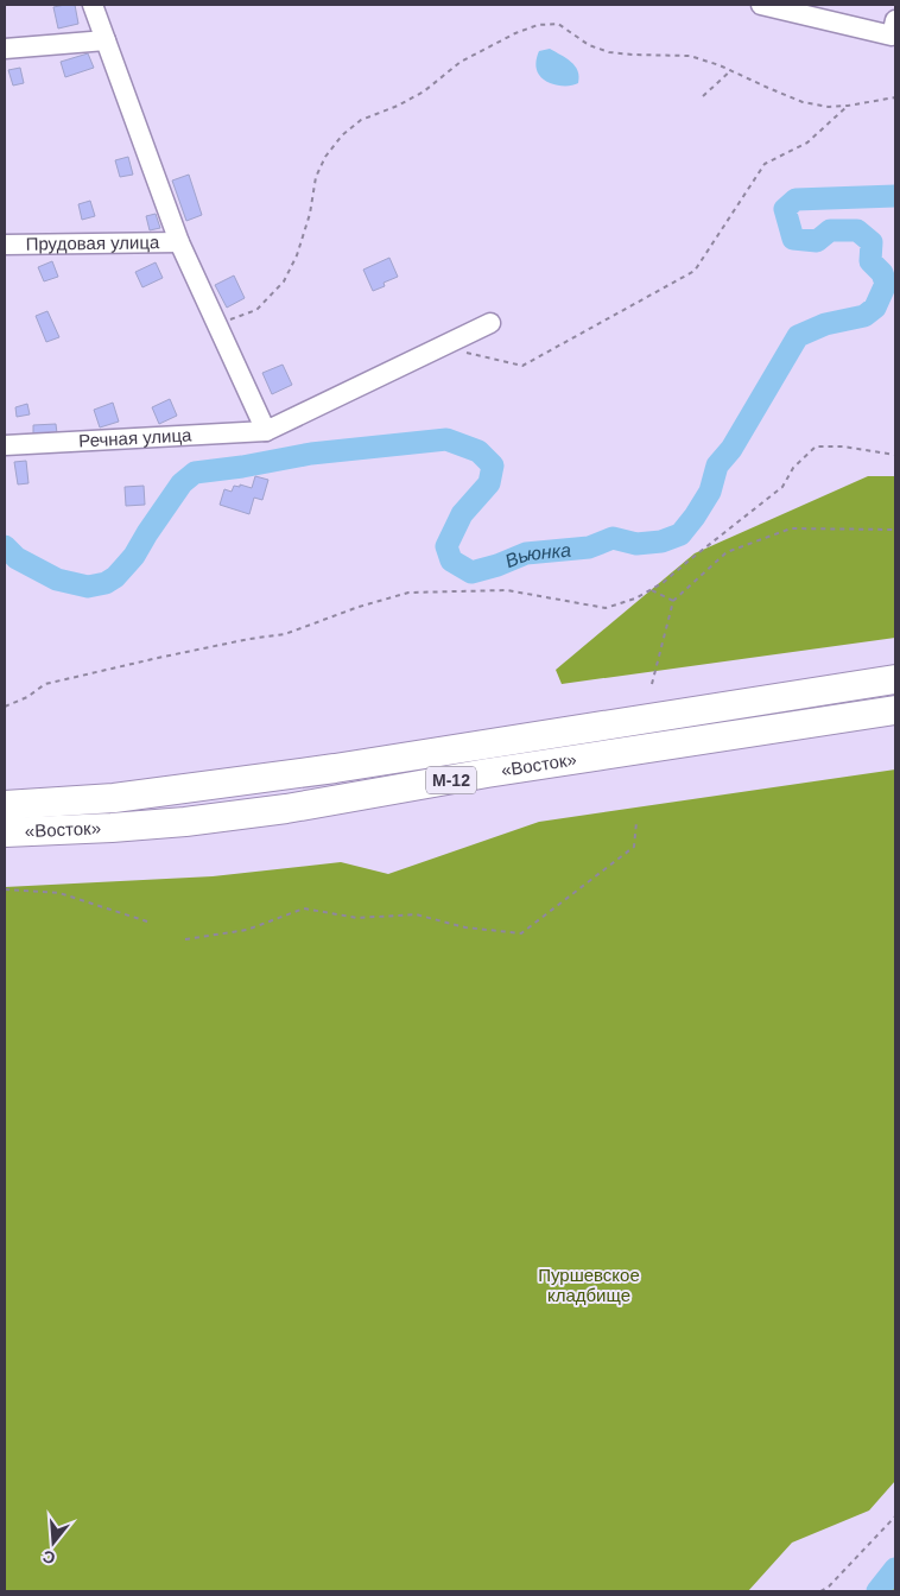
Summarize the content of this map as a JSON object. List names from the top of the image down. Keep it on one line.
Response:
{"streets":{"highway":["«Восток»","М-12"],"street":["Прудовая улица","Речная улица"]},"water":["Вьюнка"],"parks":["Пуршевское кладбище"],"north":"bottom"}
